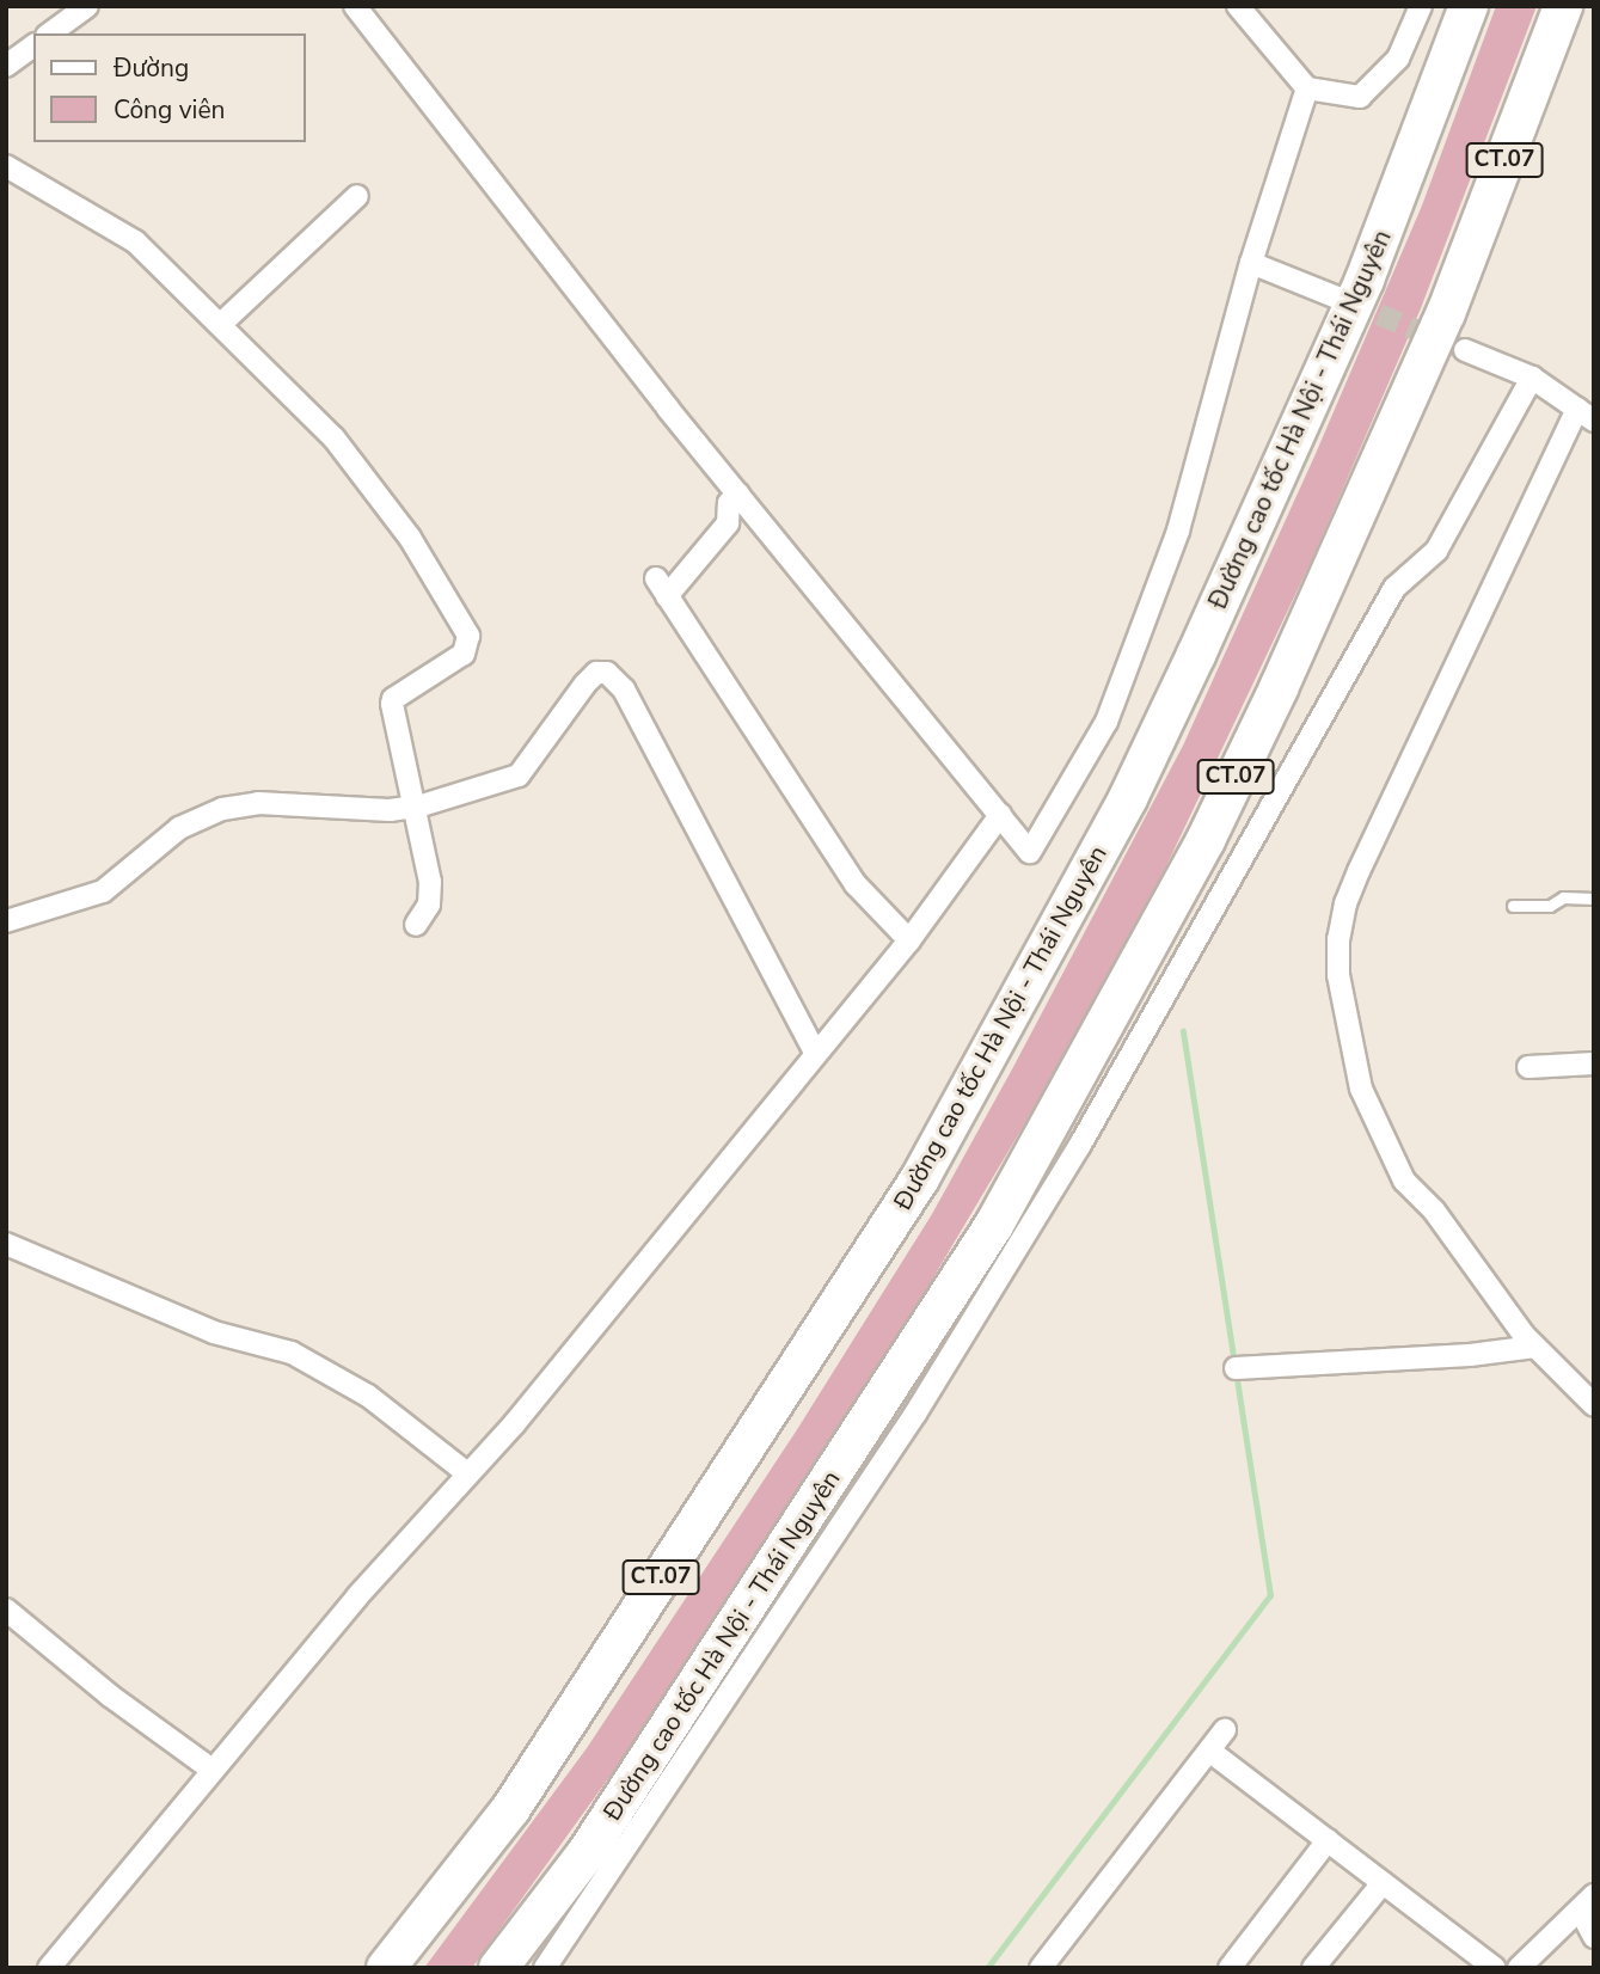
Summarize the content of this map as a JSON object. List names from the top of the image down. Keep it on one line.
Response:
{"streets":{"highway":["CT.07","Đường cao tốc Hà Nội - Thái Nguyên"]},"legend":["Đường","Công viên"]}
